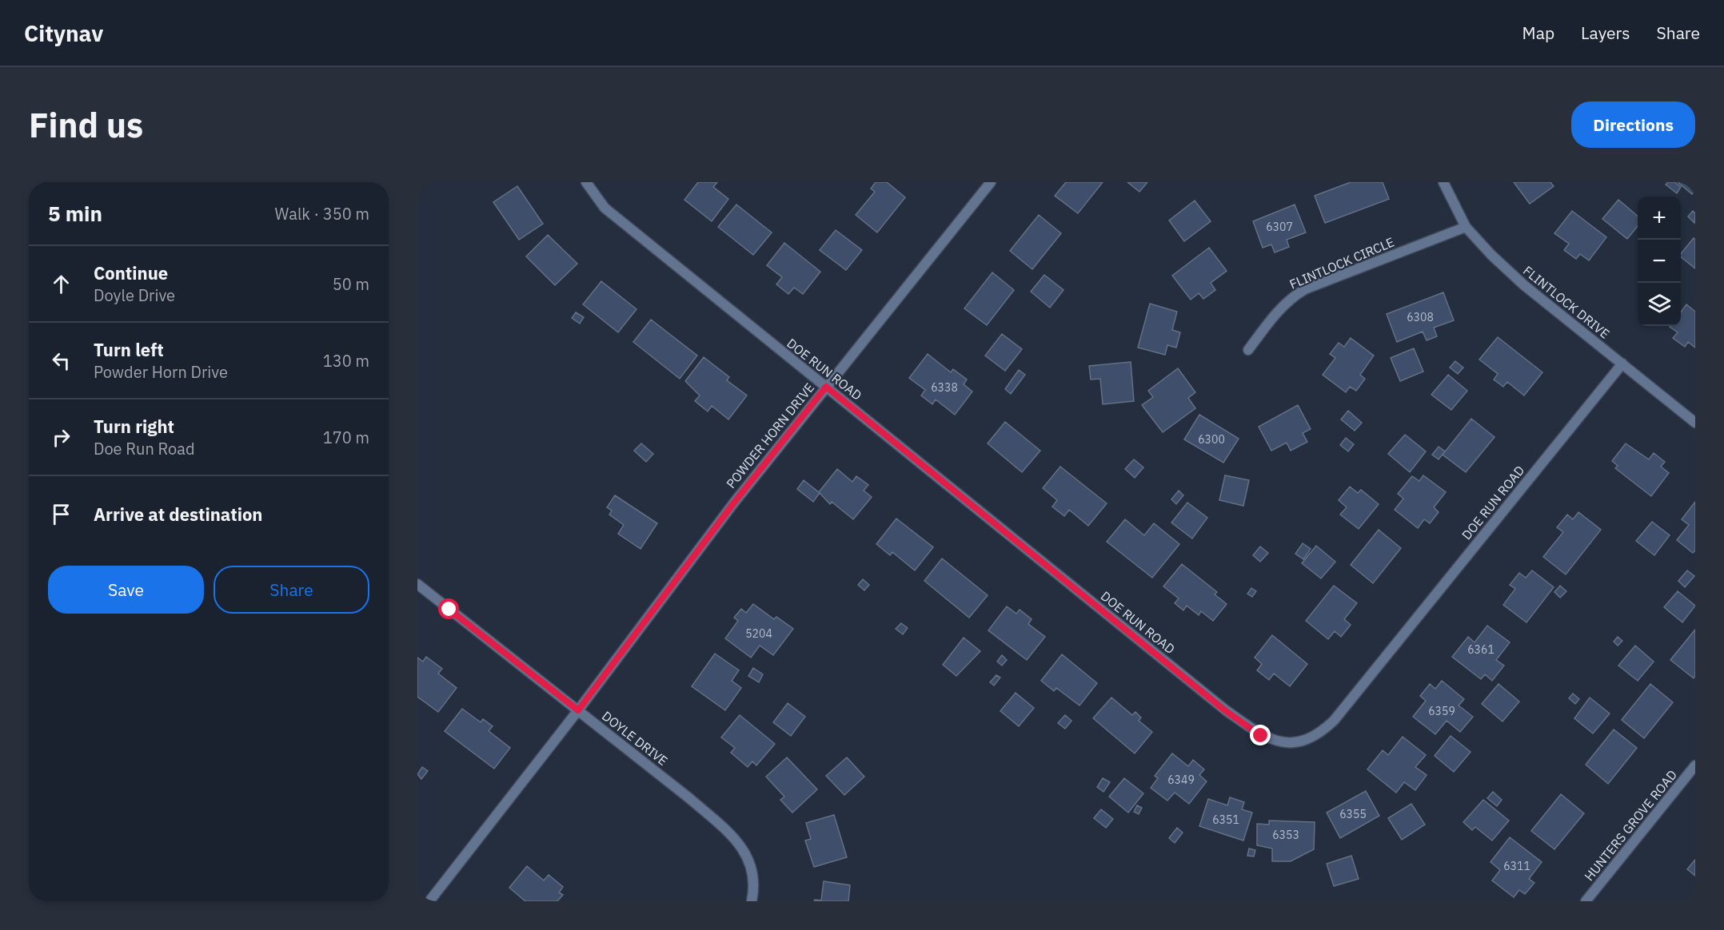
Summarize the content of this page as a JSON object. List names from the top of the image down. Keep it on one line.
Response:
{"streets":{"street":["FLINTLOCK CIRCLE","FLINTLOCK DRIVE","DOE RUN ROAD","POWDER HORN DRIVE","DOYLE DRIVE","HUNTERS GROVE ROAD"]},"crossings":[["FLINTLOCK CIRCLE","FLINTLOCK DRIVE"],["FLINTLOCK DRIVE","DOE RUN ROAD"],["DOE RUN ROAD","POWDER HORN DRIVE"],["POWDER HORN DRIVE","DOYLE DRIVE"]],"house_numbers":["6307","6308","6338","6300","5204","6361","6359","6349","6355","6351","6353","6311"],"page":{"header":"Citynav","nav":["Map","Layers","Share"],"buttons":["Directions",["Save","Share"]],"title":"Find us","heading":["5 min","Walk · 350 m"],"map_buttons":["+","−"],"list":[["Continue","Doyle Drive","50 m"],["Turn left","Powder Horn Drive","130 m"],["Turn right","Doe Run Road","170 m"],"Arrive at destination"]}}
